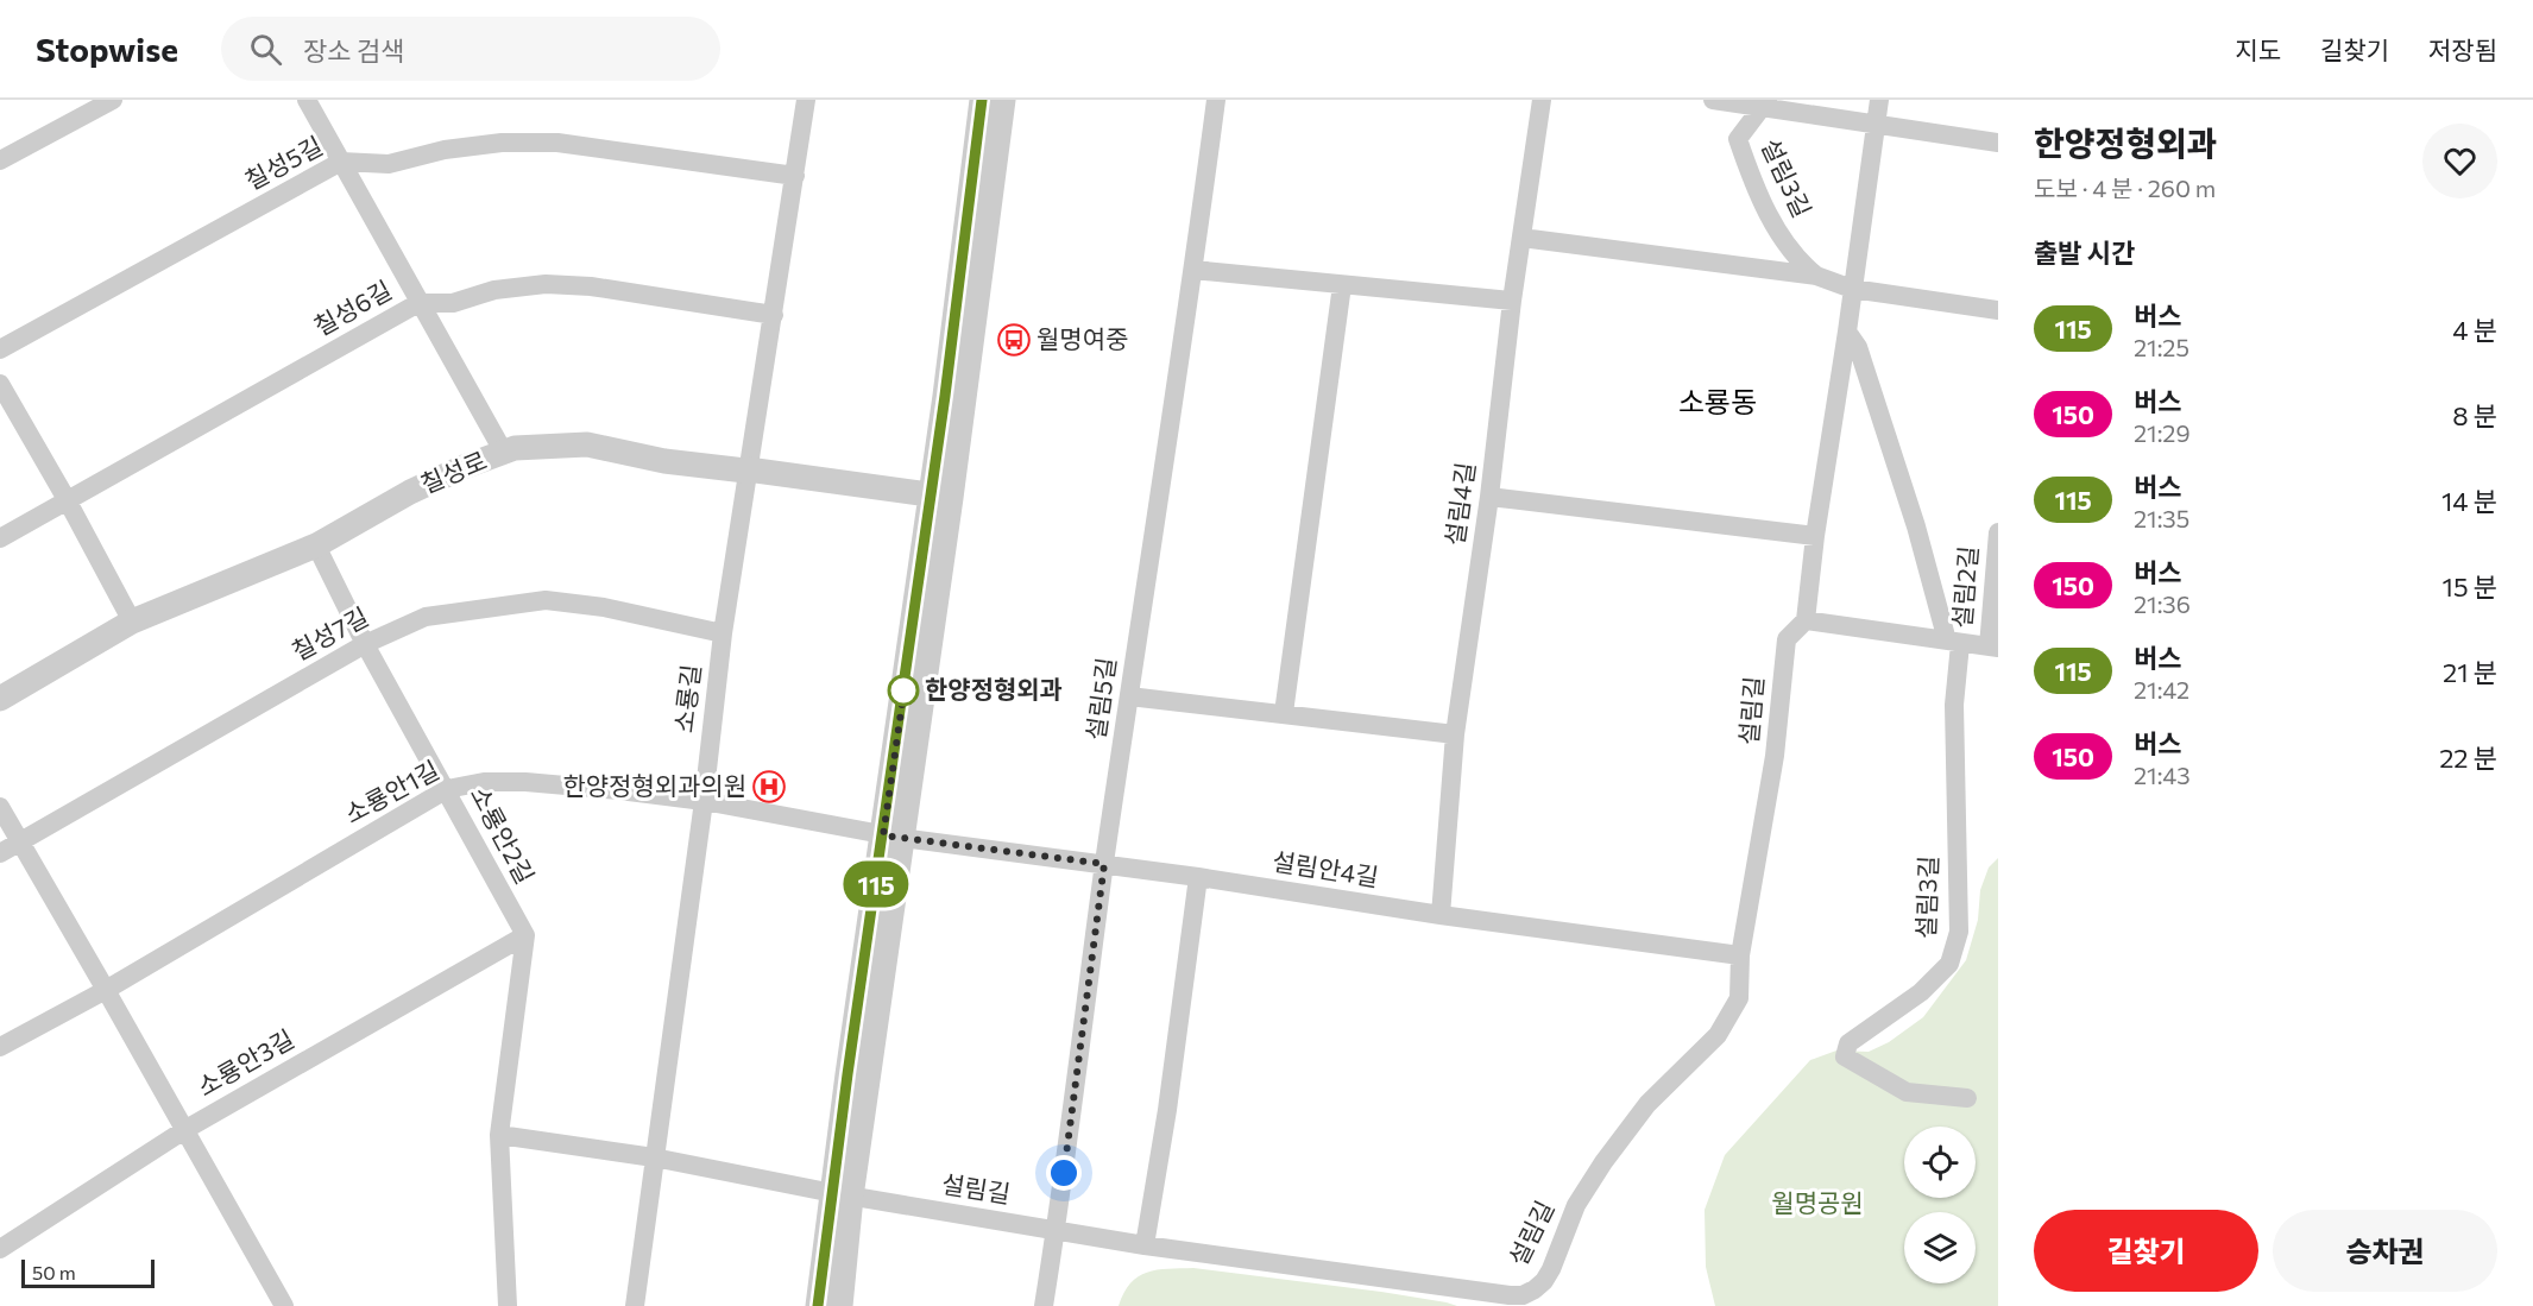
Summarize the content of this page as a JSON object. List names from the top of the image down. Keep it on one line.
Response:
{"streets":{"street":["칠성5길","설림3길","칠성6길","칠성로","설림4길","설림2길","칠성7길","소룡길","설림5길","설림길","소룡안1길","소룡안2길","설림안4길","소룡안3길"]},"crossings":[["칠성5길","소룡길"],["설림3길","설림2길"],["설림3길","설림길"],["칠성6길","소룡길"],["칠성로","소룡길"],["칠성로","소룡안2길"],["설림4길","설림안4길"],["칠성7길","소룡길"],["칠성7길","소룡안2길"],["소룡길","설림길"],["소룡길","소룡안1길"],["설림5길","설림길"],["설림5길","설림안4길"],["설림길","설림안4길"],["소룡안1길","소룡안2길"],["소룡안1길","설림안4길"],["소룡안2길","소룡안3길"]],"districts":["소룡동"],"parks":["월명공원"],"places":{"bus stop":["월명여중"],"other":["한양정형외과"],"hospital":["한양정형외과의원"]},"lines":["bus line 115"],"scale_bar":"50 m","page":{"header":"Stopwise","search":"장소 검색","nav":["지도","길찾기","저장됨"],"on_map":"115","heading":[["한양정형외과","도보 · 4 분 · 260 m"],"출발 시간"],"list":[{"mark":"115","name":"버스","note":"21:25","value":"4 분"},{"mark":"150","name":"버스","note":"21:29","value":"8 분"},{"mark":"115","name":"버스","note":"21:35","value":"14 분"},{"mark":"150","name":"버스","note":"21:36","value":"15 분"},{"mark":"115","name":"버스","note":"21:42","value":"21 분"},{"mark":"150","name":"버스","note":"21:43","value":"22 분"}],"buttons":["길찾기","승차권"],"scale":"50 m"}}
